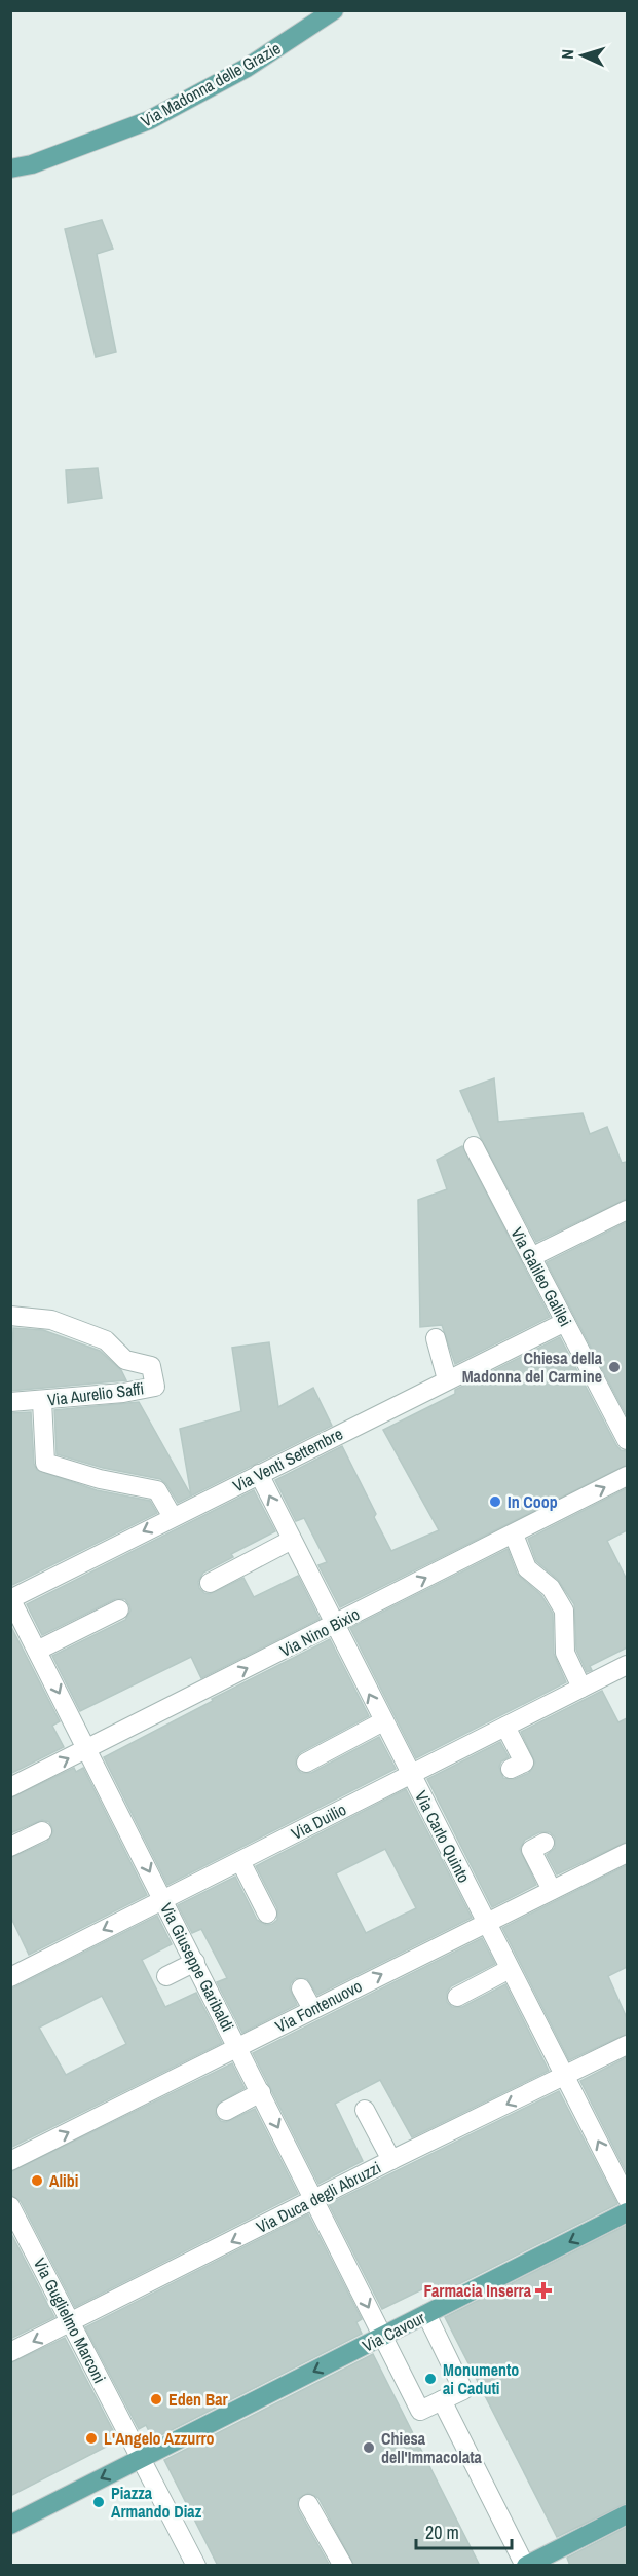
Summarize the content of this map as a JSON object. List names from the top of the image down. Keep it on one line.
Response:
{"streets":{"main road":["Via Madonna delle Grazie","Via Cavour"],"street":["Via Galileo Galilei","Via Aurelio Saffi","Via Venti Settembre","Via Nino Bixio","Via Duilio","Via Carlo Quinto","Via Giuseppe Garibaldi","Via Fontenuovo","Via Duca degli Abruzzi","Via Guglielmo Marconi"]},"crossings":[["Via Galileo Galilei","Via Venti Settembre"],["Via Venti Settembre","Via Carlo Quinto"],["Via Venti Settembre","Via Giuseppe Garibaldi"],["Via Nino Bixio","Via Carlo Quinto"],["Via Nino Bixio","Via Giuseppe Garibaldi"],["Via Duilio","Via Carlo Quinto"],["Via Duilio","Via Giuseppe Garibaldi"],["Via Carlo Quinto","Via Fontenuovo"],["Via Carlo Quinto","Via Duca degli Abruzzi"],["Via Giuseppe Garibaldi","Via Fontenuovo"],["Via Giuseppe Garibaldi","Via Duca degli Abruzzi"],["Via Giuseppe Garibaldi","Via Cavour"],["Via Duca degli Abruzzi","Via Guglielmo Marconi"],["Via Guglielmo Marconi","Via Cavour"]],"one_way":["Via Carlo Quinto","Via Giuseppe Garibaldi","Via Fontenuovo","Via Duca degli Abruzzi","Via Cavour"],"places":{"other":["Chiesa della Madonna del Carmine","In Coop","Alibi","Monumento ai Caduti","Eden Bar","L'Angelo Azzurro","Chiesa dell'Immacolata","Piazza Armando Diaz"],"health":["Farmacia Inserra"]},"scale_bar":"20 m","north":"left"}
